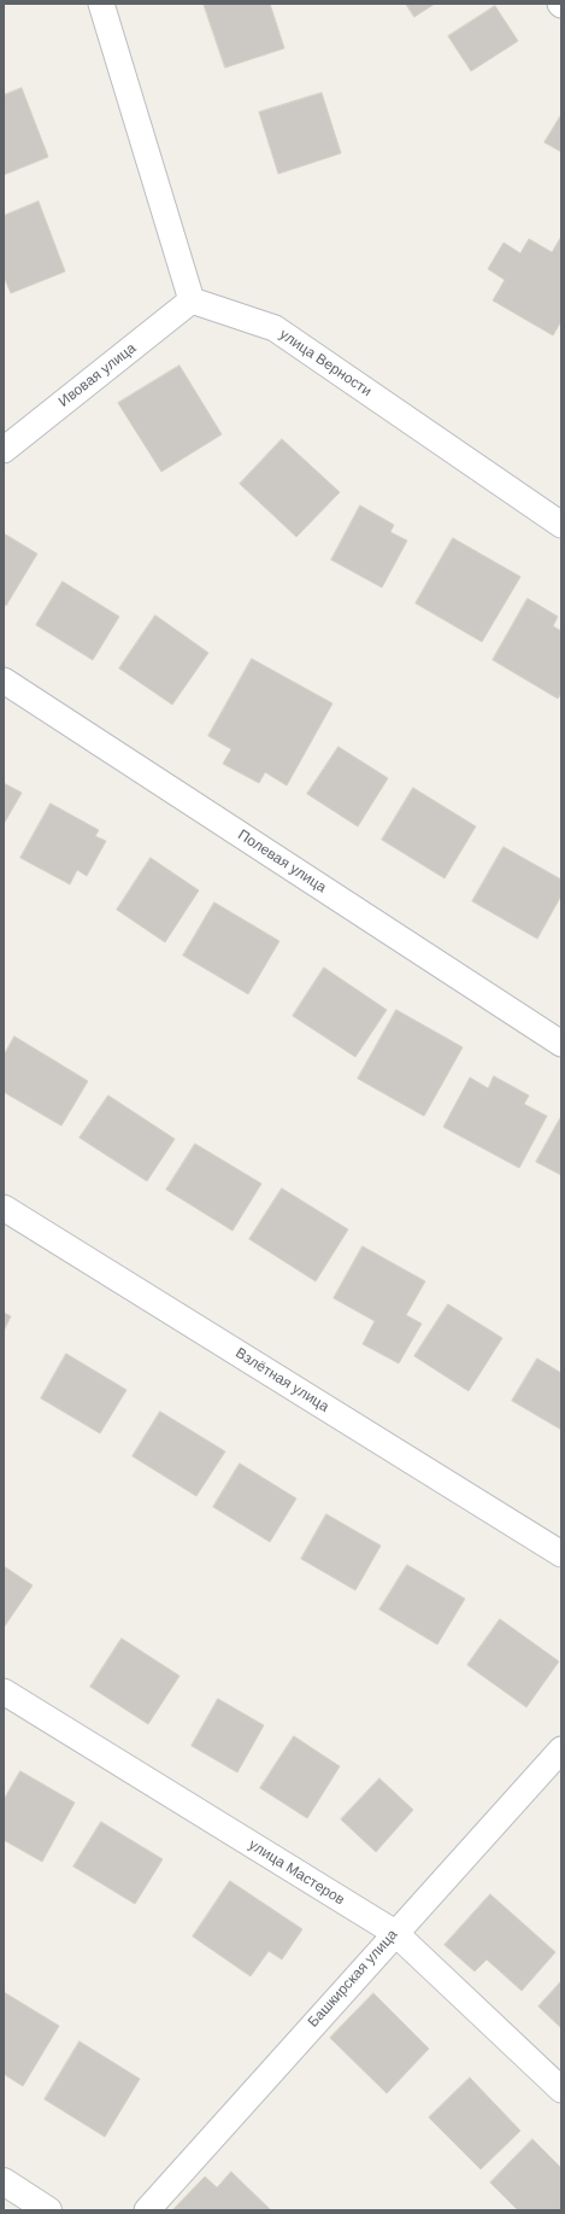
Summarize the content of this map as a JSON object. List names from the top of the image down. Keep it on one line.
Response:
{"streets":{"street":["улица Верности","Ивовая улица","Полевая улица","Взлётная улица","улица Мастеров","Башкирская улица"]},"crossings":[["улица Верности","Ивовая улица"],["улица Мастеров","Башкирская улица"]]}
